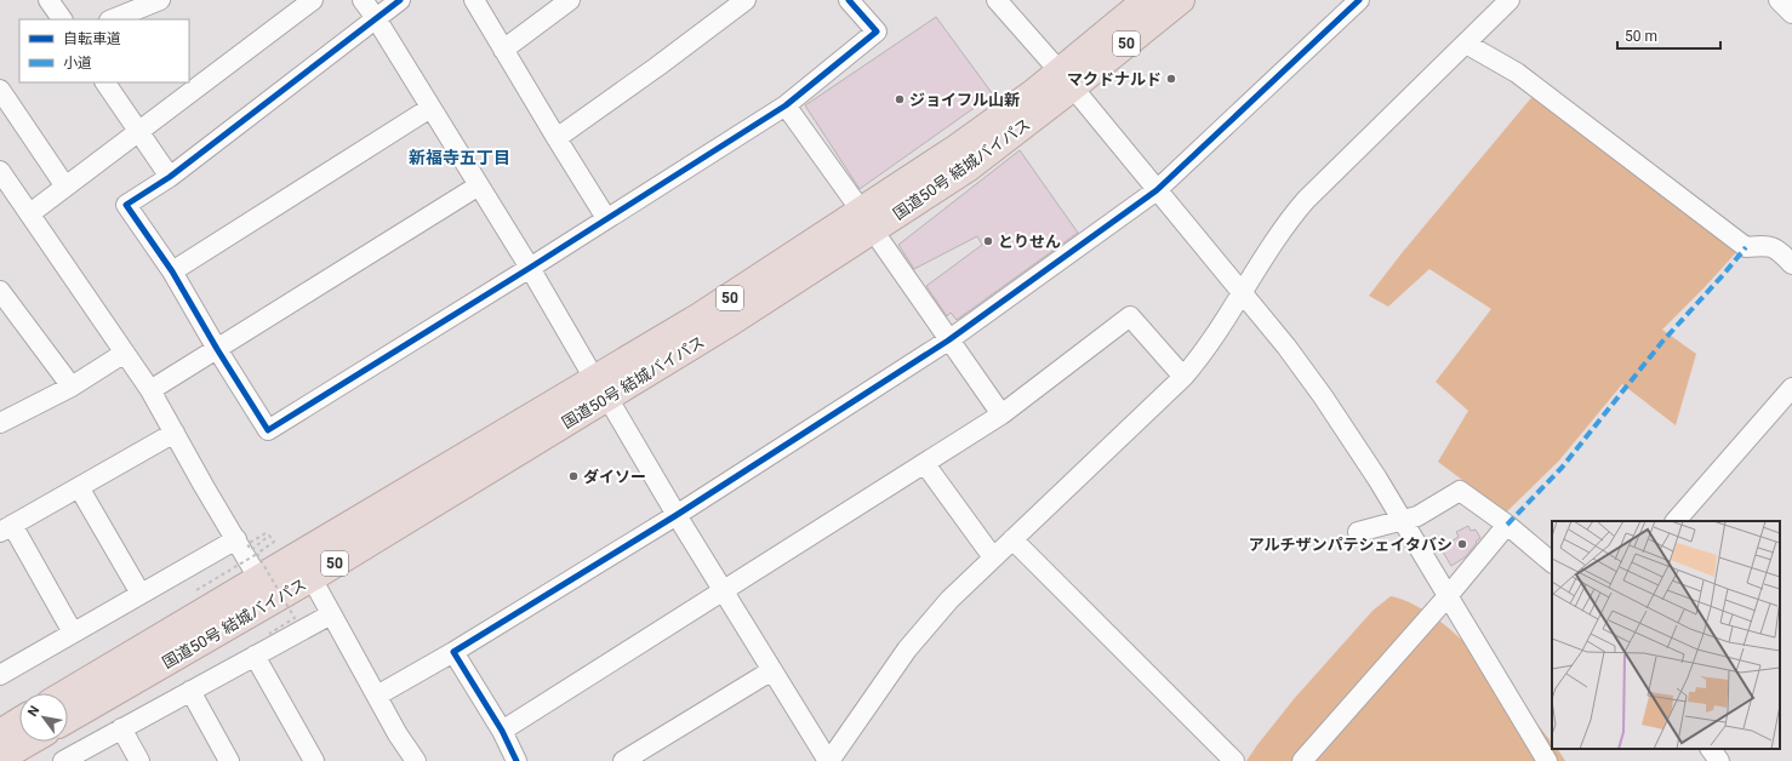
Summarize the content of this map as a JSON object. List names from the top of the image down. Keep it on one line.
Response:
{"streets":{"highway":["50","国道50号 結城バイパス"]},"districts":["新福寺五丁目"],"places":["マクドナルド","ジョイフル山新","とりせん","ダイソー","アルチザンパテシェイタバシ"],"legend":["自転車道","小道"],"scale_bar":"50 m","north":"top left"}
